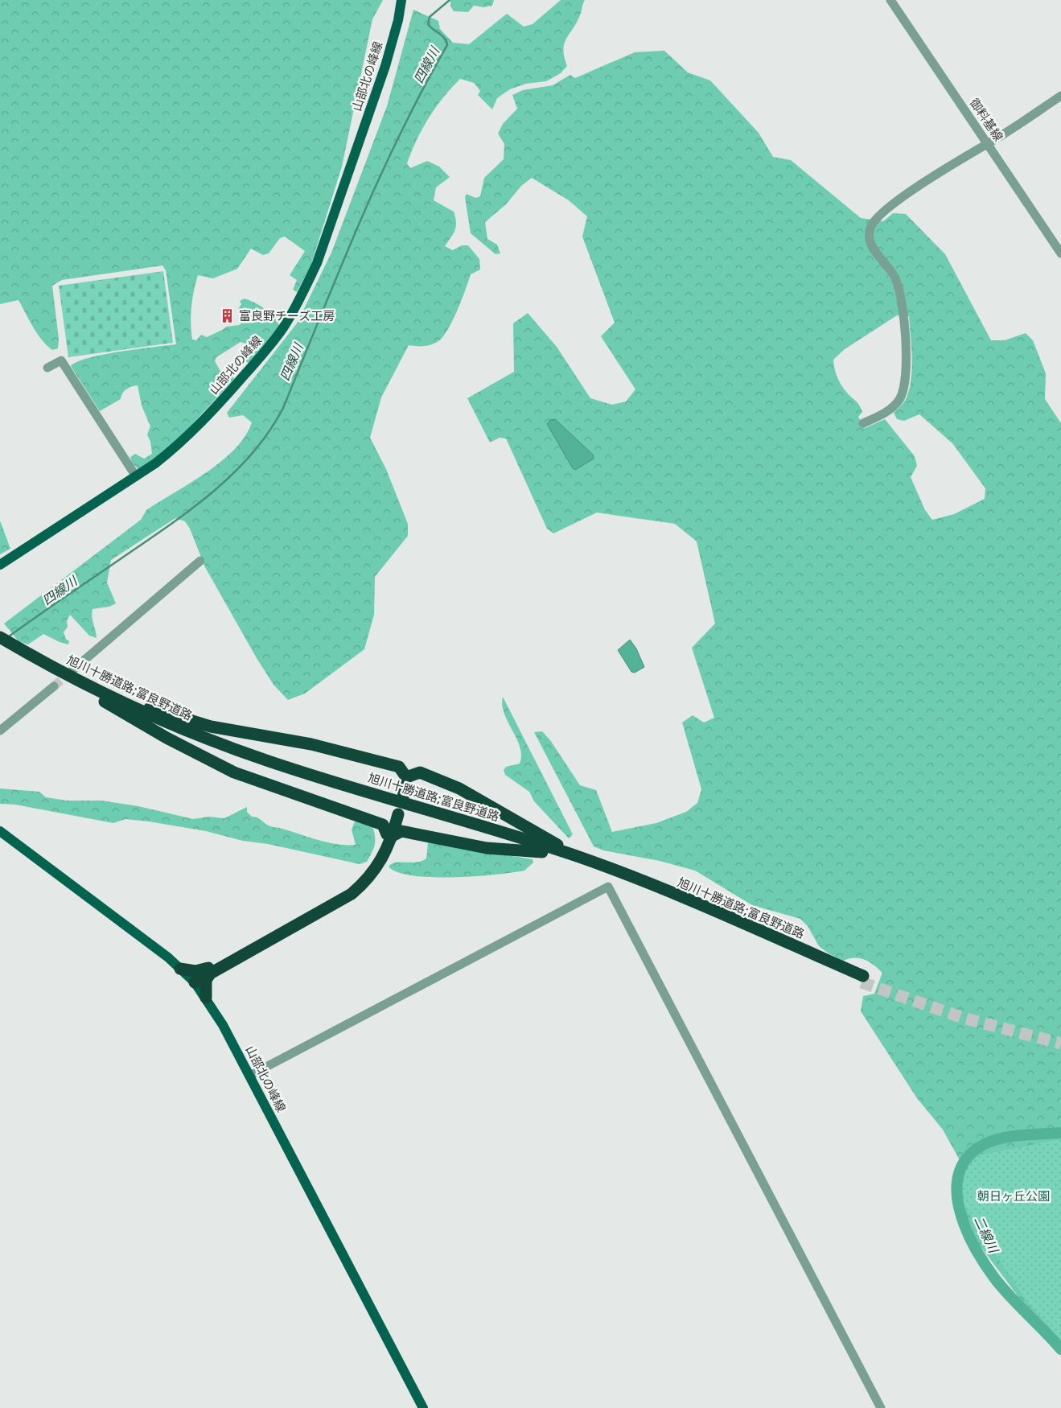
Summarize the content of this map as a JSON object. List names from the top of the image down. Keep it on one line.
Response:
{"streets":{"highway":["旭川十勝道路;富良野道路"],"main road":["山部北の峰線"],"street":["御料基線"]},"water":["四線川","二線川"],"parks":["朝日ヶ丘公園"],"places":{"building":["富良野チーズ工房"]}}
